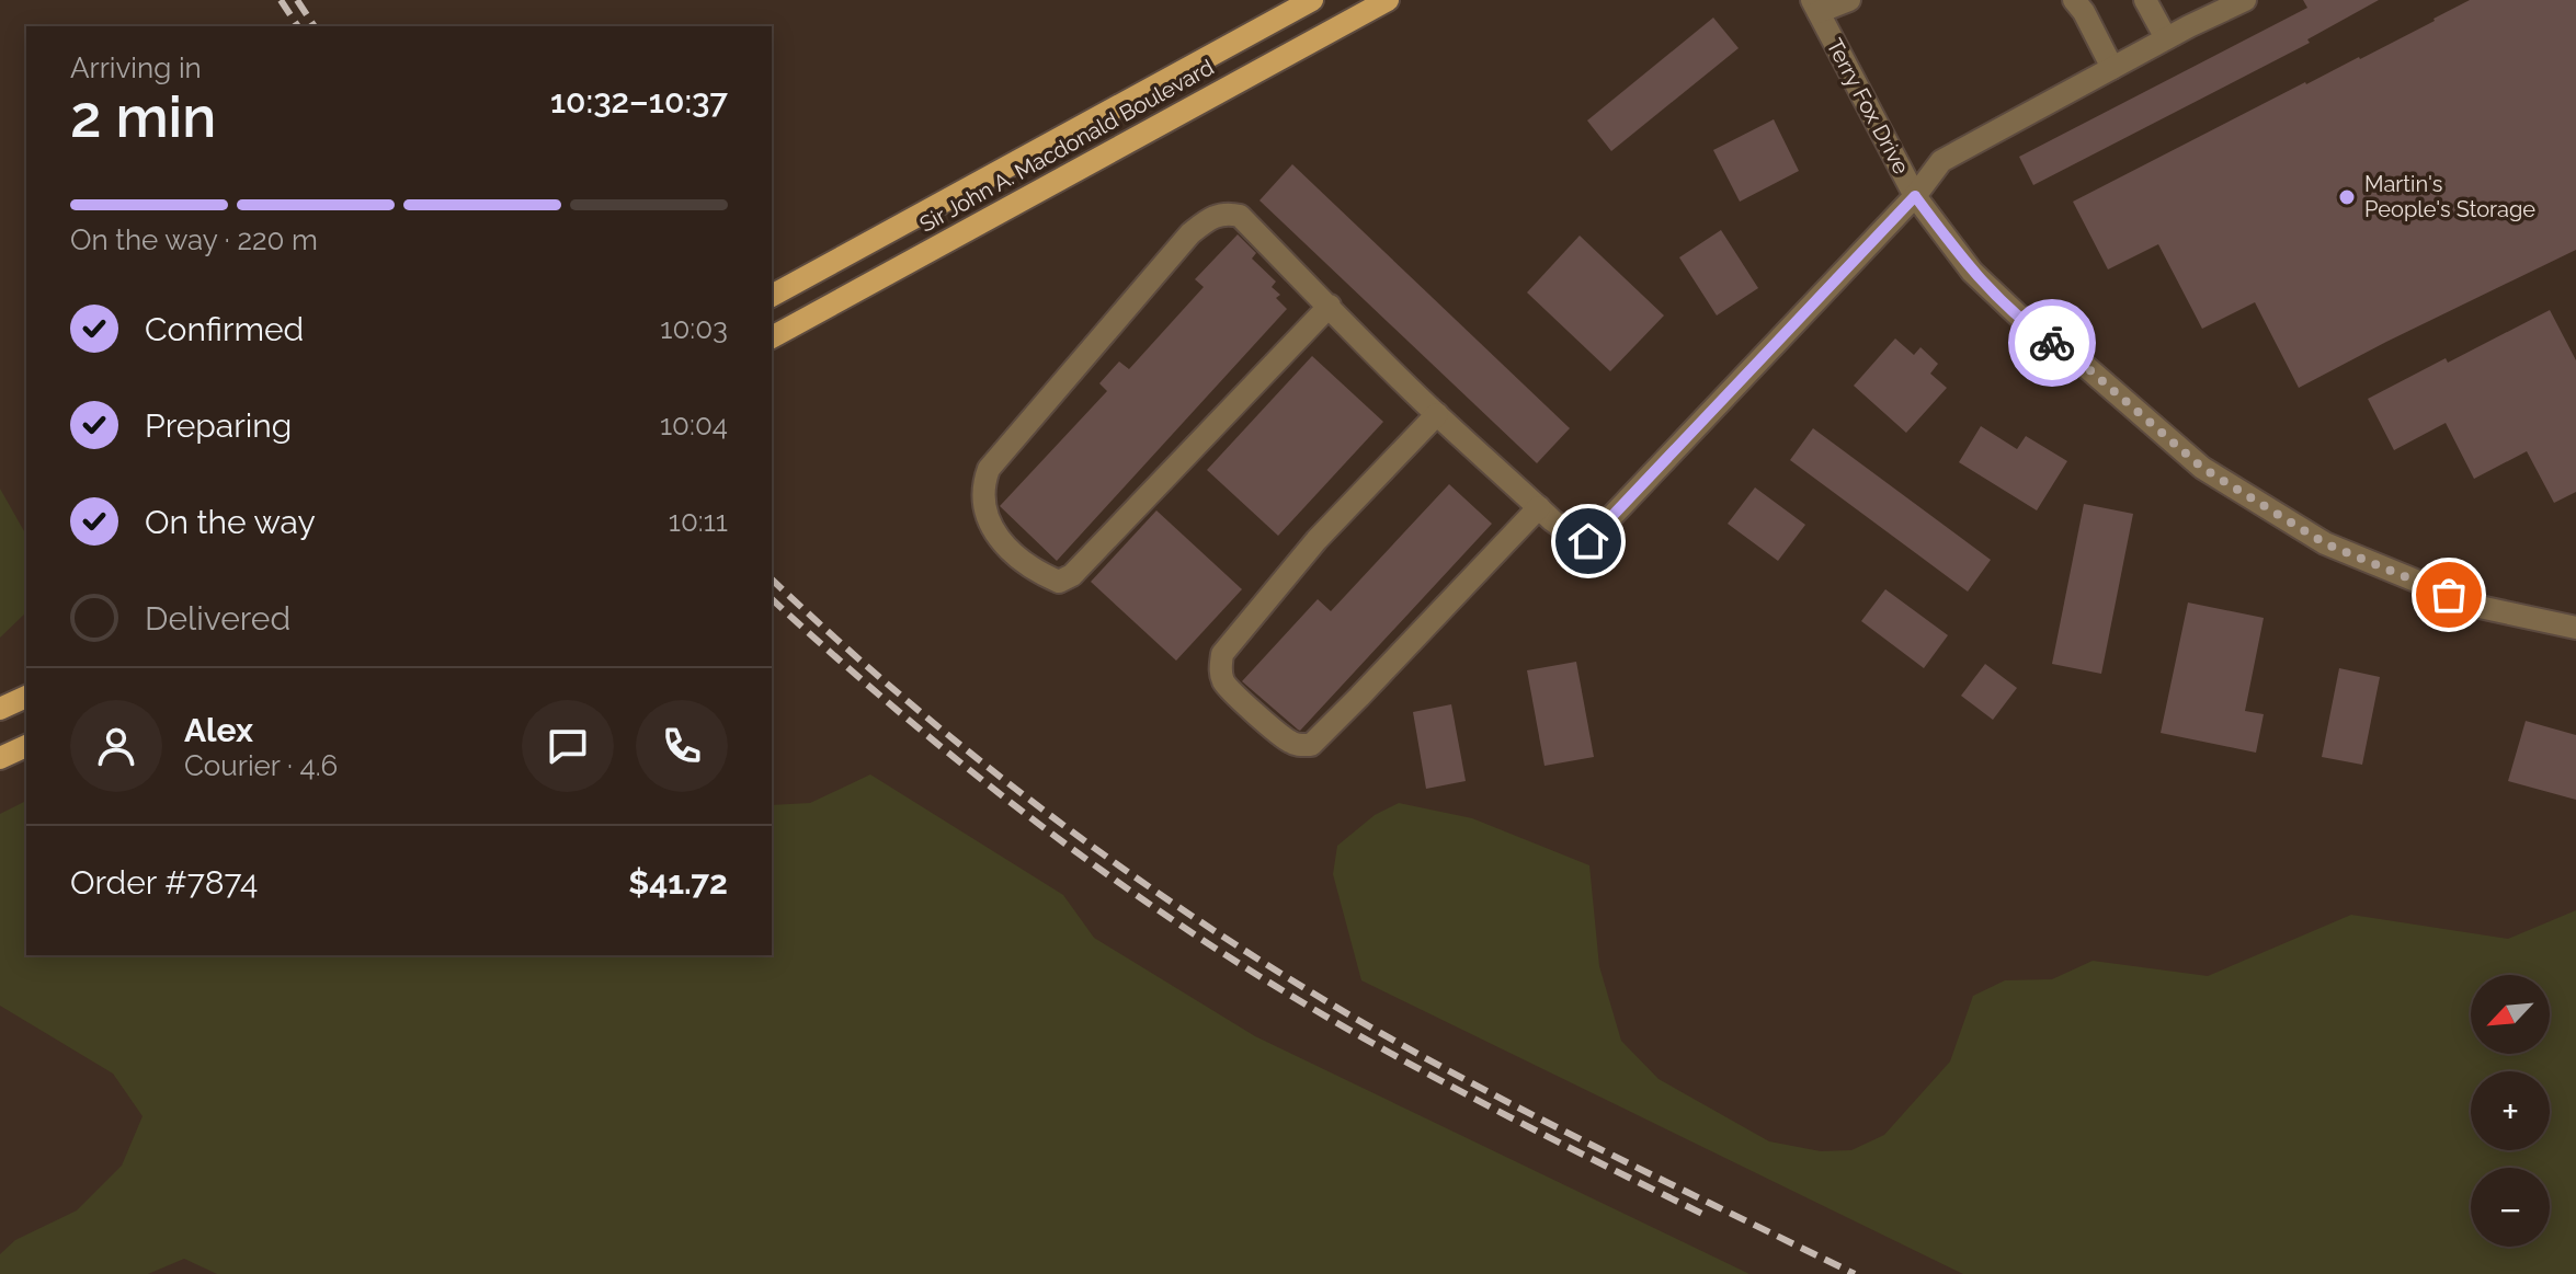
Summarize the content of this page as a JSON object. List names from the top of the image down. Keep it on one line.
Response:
{"streets":{"main road":["Sir John A. Macdonald Boulevard"],"street":["Terry Fox Drive"]},"places":["Martin's People's Storage"],"north":"bottom left","page":{"heading":["2 min","Arriving in","10:32–10:37"],"panel":["Alex","Courier · 4.6","Order #7874","$41.72"],"bar":"On the way · 220 m","list":[["Confirmed","10:03"],["Preparing","10:04"],["On the way","10:11"],"Delivered"],"map_buttons":["+","−"]}}
